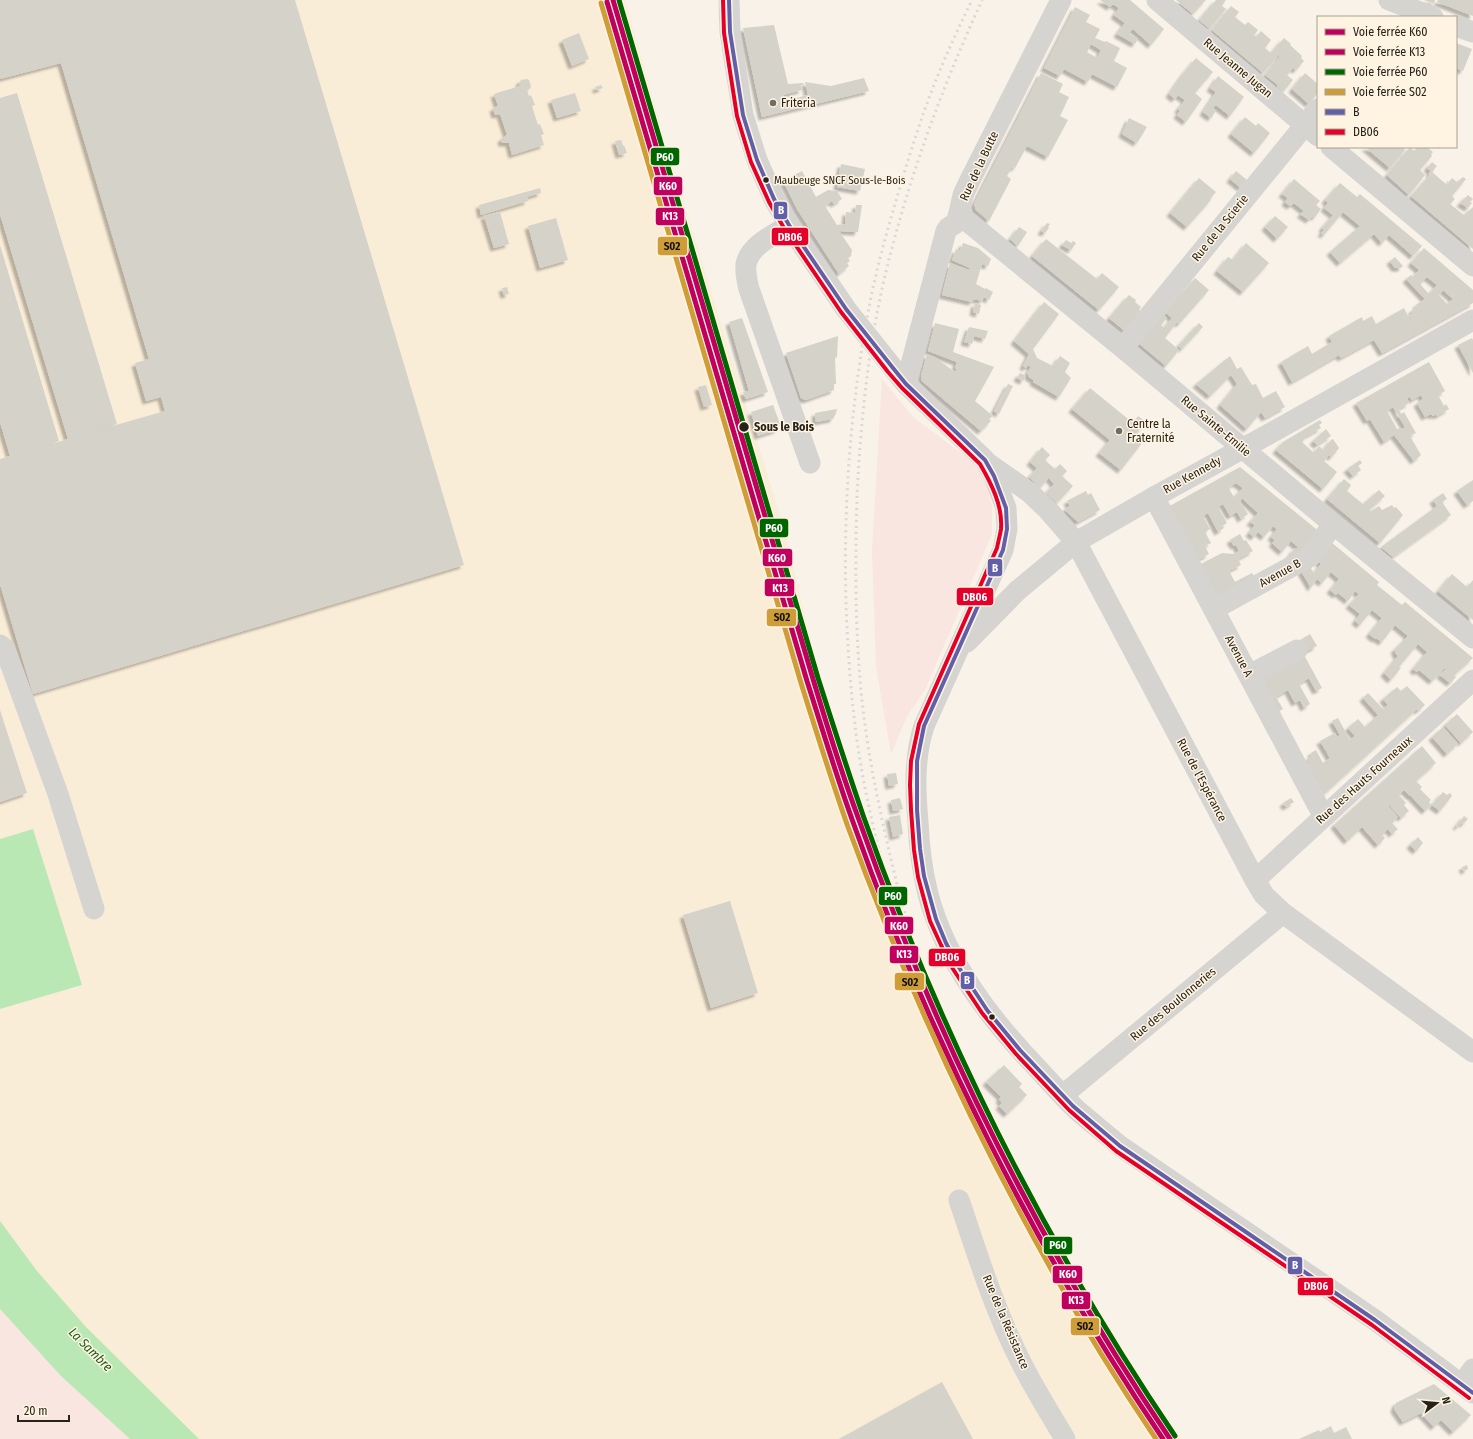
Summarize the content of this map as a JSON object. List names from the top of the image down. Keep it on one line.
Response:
{"streets":{"street":["Rue Jeanne Jugan","Rue de la Butte","Rue de la Scierie","Rue Sainte-Emilie","Rue Kennedy","Avenue B","Avenue A","Rue de l'Espérance","Rue des Hauts Fourneaux","Rue des Boulonneries","Rue de la Résistance"]},"crossings":[["Rue Jeanne Jugan","Rue de la Scierie"],["Rue de la Butte","Rue Sainte-Emilie"],["Rue de la Scierie","Rue Sainte-Emilie"],["Rue Sainte-Emilie","Rue Kennedy"],["Rue Sainte-Emilie","Avenue B"],["Rue Kennedy","Avenue A"],["Rue Kennedy","Rue de l'Espérance"],["Avenue B","Avenue A"],["Avenue A","Rue des Hauts Fourneaux"],["Rue de l'Espérance","Rue des Hauts Fourneaux"],["Rue de l'Espérance","Rue des Boulonneries"]],"water":["La Sambre"],"places":["Friteria","Maubeuge SNCF Sous-le-Bois","Sous le Bois","Centre la Fraternité"],"lines":["rail line K60","rail line P60","transit line B","transit line DB06","rail line K13","rail line S02"],"legend":["Voie ferrée K60","Voie ferrée K13","Voie ferrée P60","Voie ferrée S02","B","DB06"],"scale_bar":"20 m","north":"right"}
